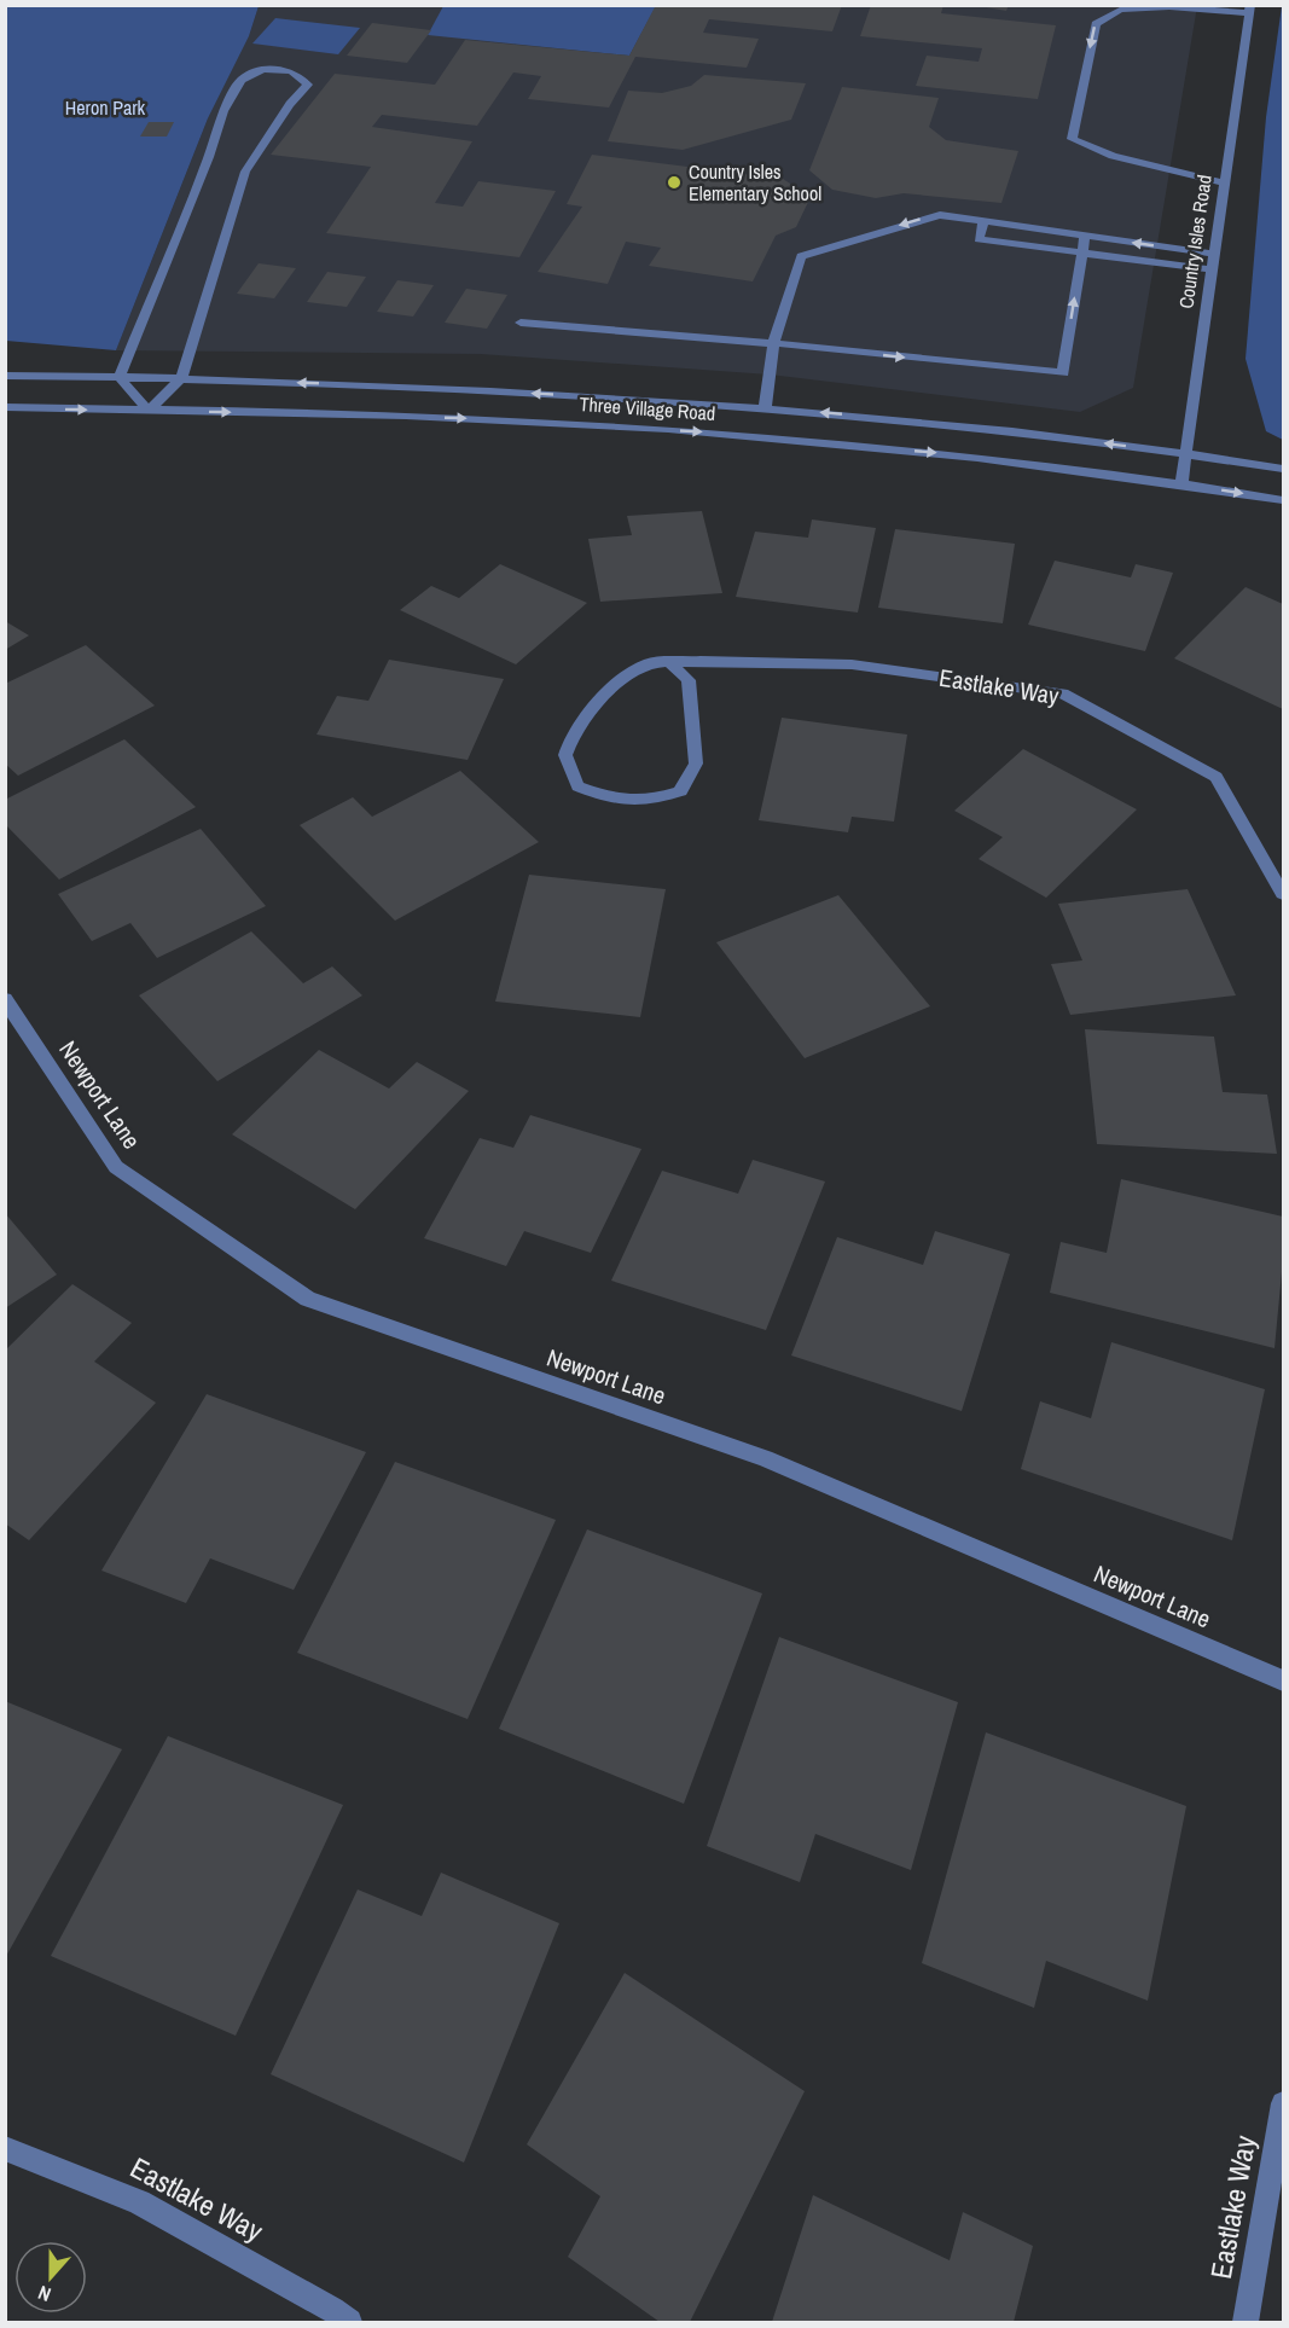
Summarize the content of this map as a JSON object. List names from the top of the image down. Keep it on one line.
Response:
{"streets":{"street":["Country Isles Road","Three Village Road","Eastlake Way","Newport Lane"]},"crossings":[["Country Isles Road","Three Village Road"]],"parks":["Heron Park"],"places":["Country Isles Elementary School"],"north":"bottom"}
